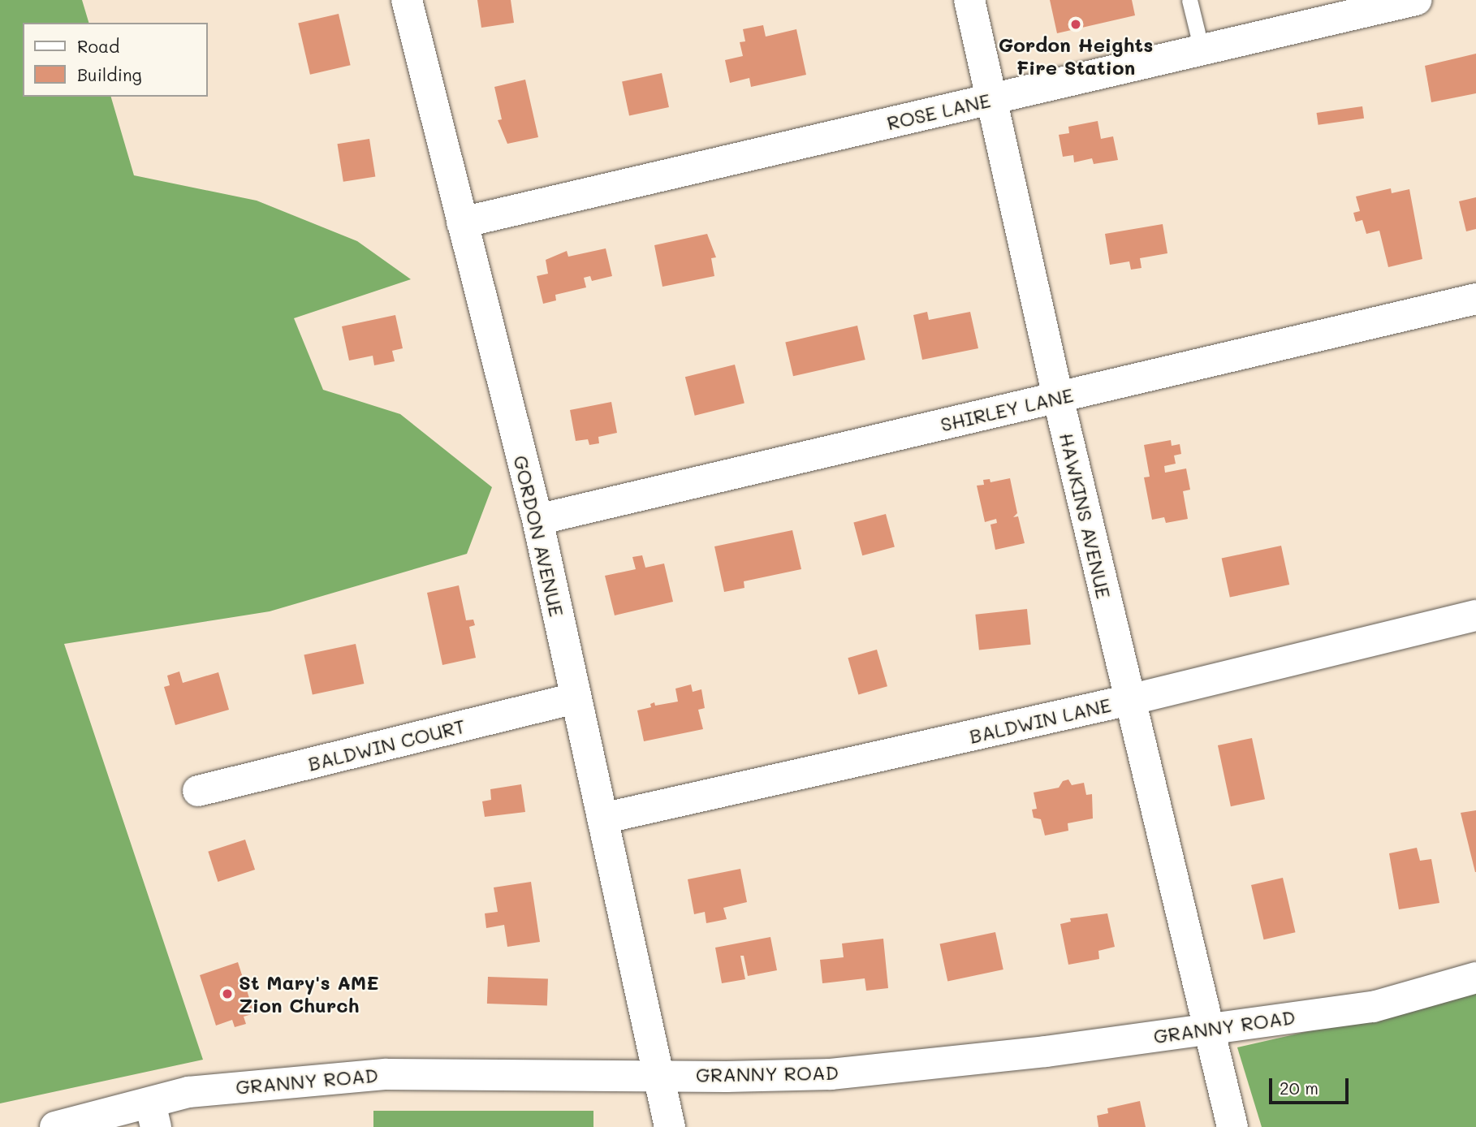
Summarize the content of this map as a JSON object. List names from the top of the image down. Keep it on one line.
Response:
{"streets":{"street":["ROSE LANE","SHIRLEY LANE","HAWKINS AVENUE","GORDON AVENUE","BALDWIN LANE","BALDWIN COURT","GRANNY ROAD"]},"crossings":[["ROSE LANE","HAWKINS AVENUE"],["ROSE LANE","GORDON AVENUE"],["SHIRLEY LANE","HAWKINS AVENUE"],["SHIRLEY LANE","GORDON AVENUE"],["HAWKINS AVENUE","BALDWIN LANE"],["HAWKINS AVENUE","GRANNY ROAD"],["GORDON AVENUE","BALDWIN LANE"],["GORDON AVENUE","BALDWIN COURT"],["GORDON AVENUE","GRANNY ROAD"]],"places":["Gordon Heights Fire Station","St Mary's AME Zion Church"],"legend":["Road","Building"],"scale_bar":"20 m"}
